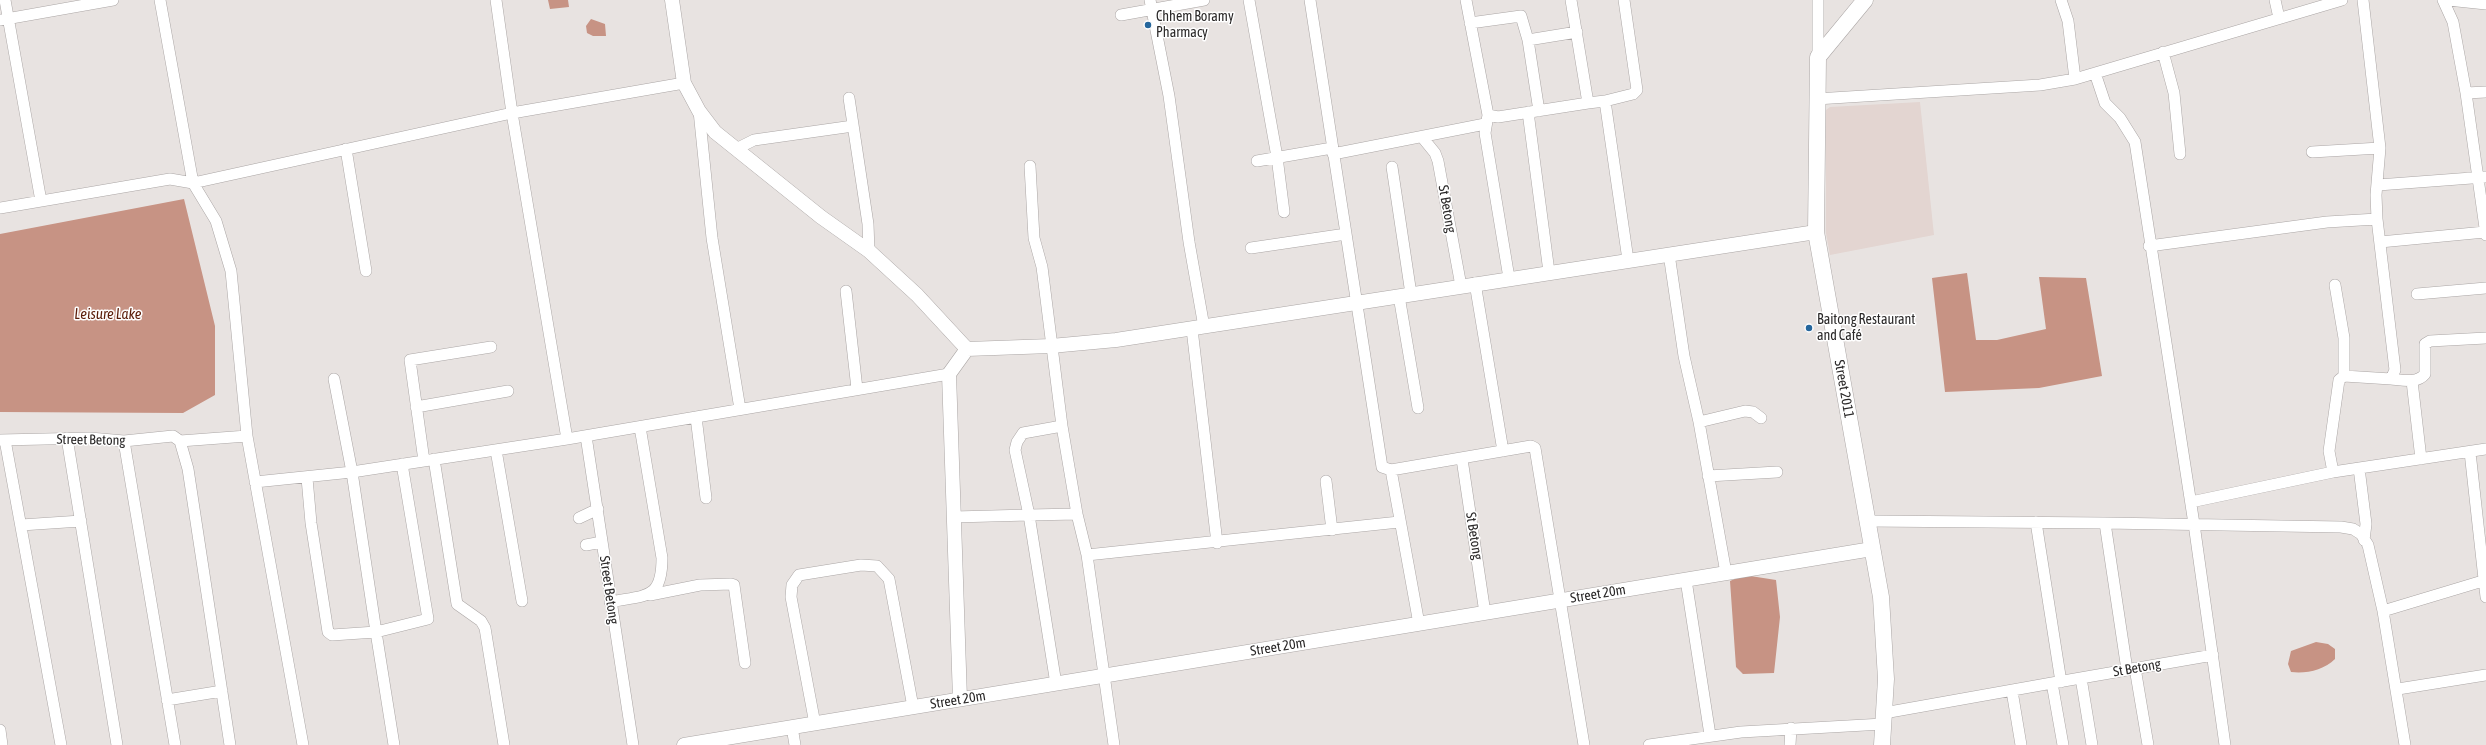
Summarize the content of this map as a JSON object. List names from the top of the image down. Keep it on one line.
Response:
{"streets":{"main road":["Street 2011"],"street":["St Betong","Street Betong","Street 20m"]},"crossings":[["St Betong","Street 2011"],["St Betong","Street 20m"],["Street 2011","Street 20m"]],"water":["Leisure Lake"],"places":["Chhem Boramy Pharmacy","Baitong Restaurant and Café"]}
